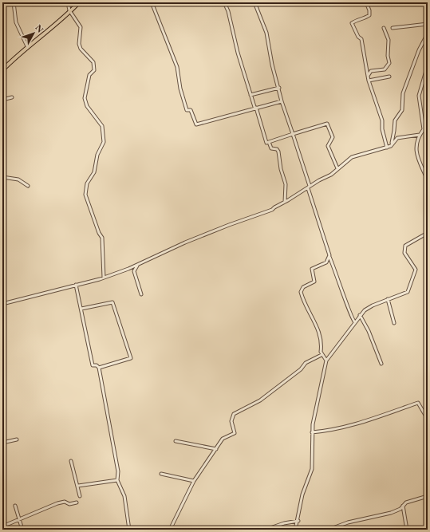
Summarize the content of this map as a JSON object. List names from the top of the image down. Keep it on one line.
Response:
{"north":"top right"}
